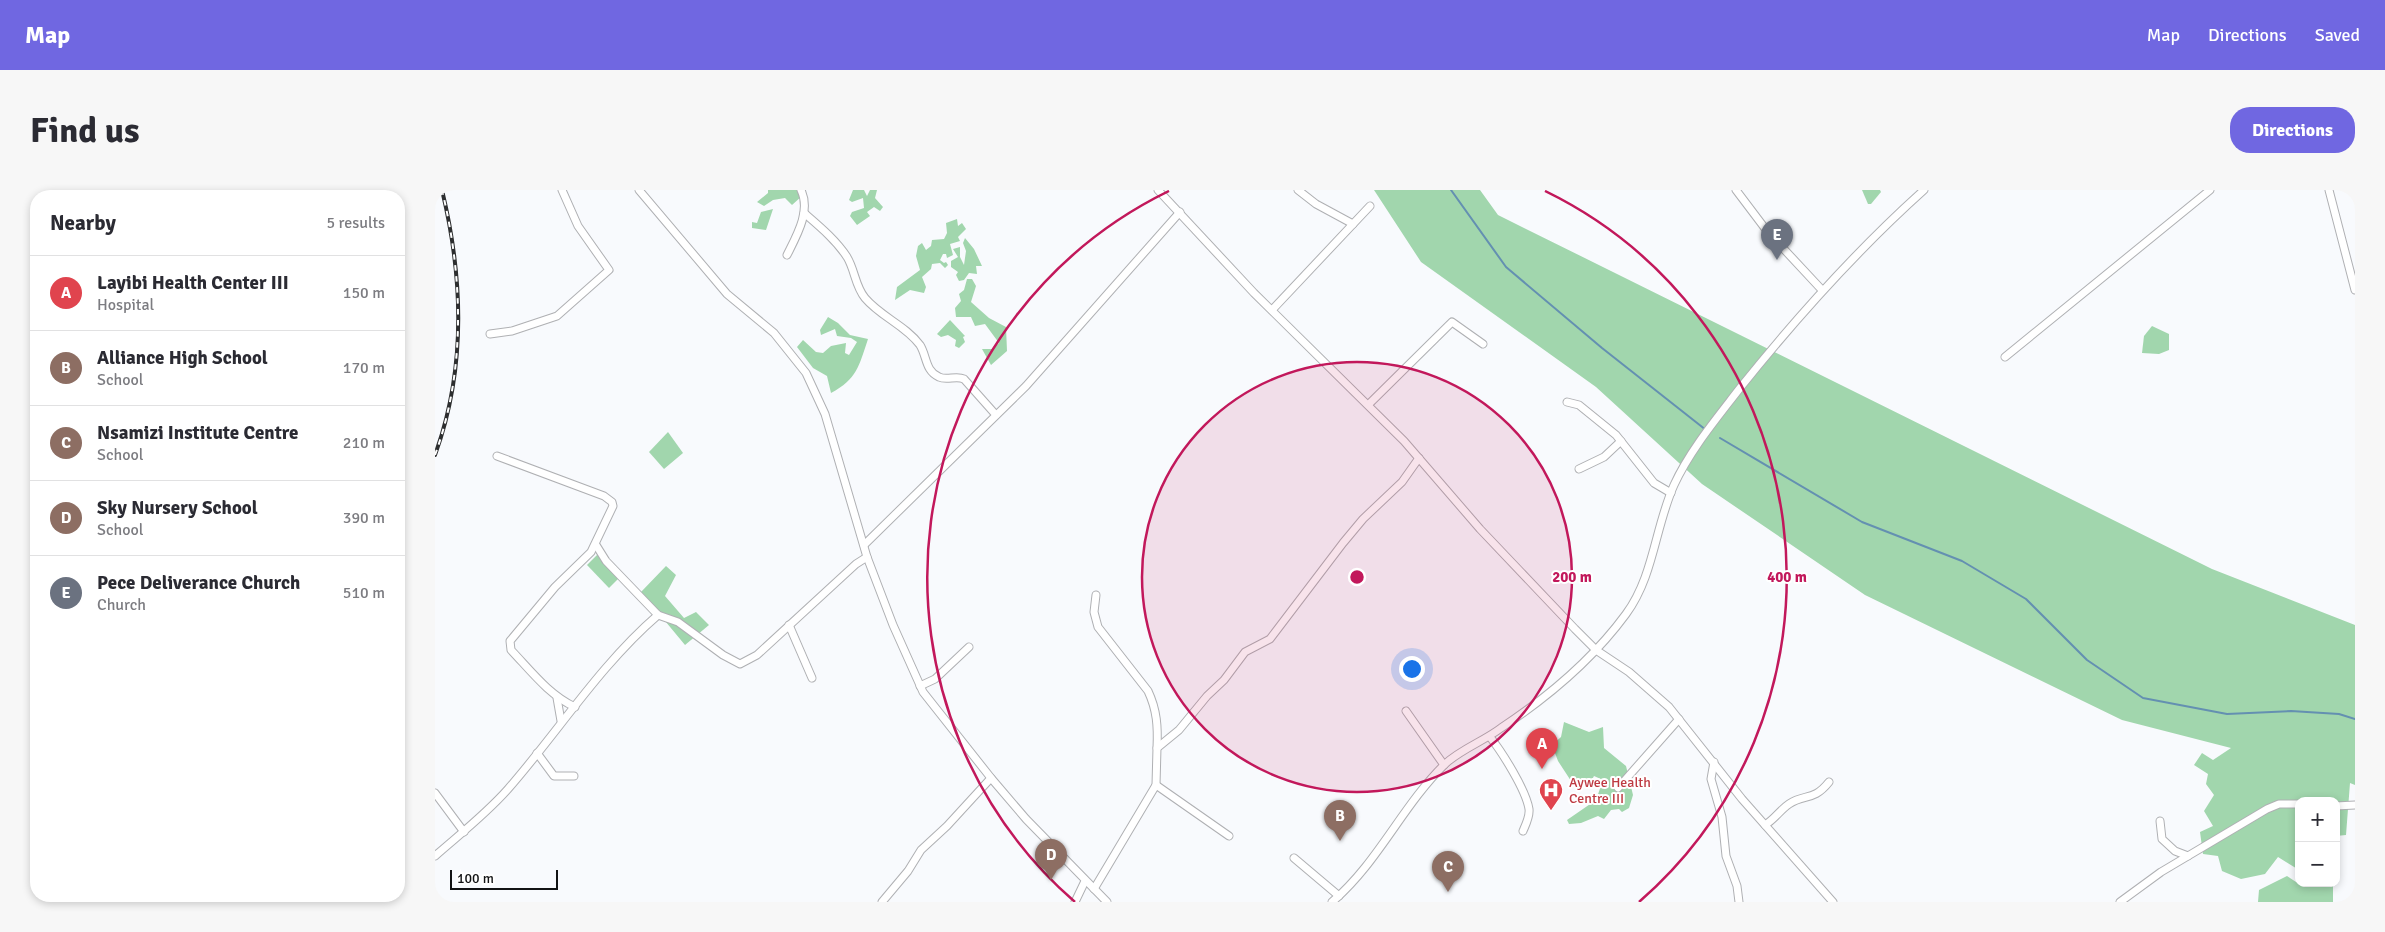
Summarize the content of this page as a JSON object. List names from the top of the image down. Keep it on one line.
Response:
{"places":{"hospital":["Aywee Health Centre III"]},"scale_bar":"100 m","page":{"header":"Map","nav":["Map","Directions","Saved"],"buttons":"Directions","title":"Find us","heading":["Nearby","5 results"],"pins":["E","A","B","D","C"],"list":[{"mark":"A","name":"Layibi Health Center III","note":"Hospital","value":"150 m"},{"mark":"B","name":"Alliance High School","note":"School","value":"170 m"},{"mark":"C","name":"Nsamizi Institute Centre","note":"School","value":"210 m"},{"mark":"D","name":"Sky Nursery School","note":"School","value":"390 m"},{"mark":"E","name":"Pece Deliverance Church","note":"Church","value":"510 m"}],"map_buttons":["+","−"],"scale":"100 m"},"rings":["200 m","400 m"]}
